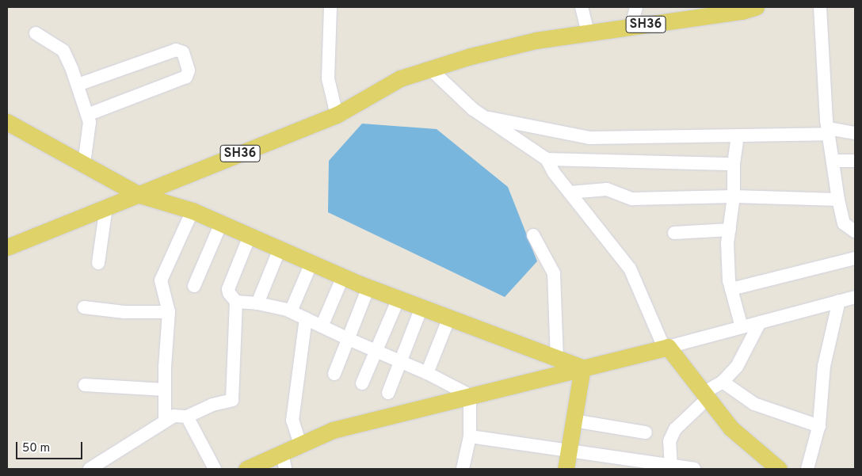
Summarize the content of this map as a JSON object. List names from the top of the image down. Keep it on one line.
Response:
{"streets":{"main road":["SH36"]},"scale_bar":"50 m"}
